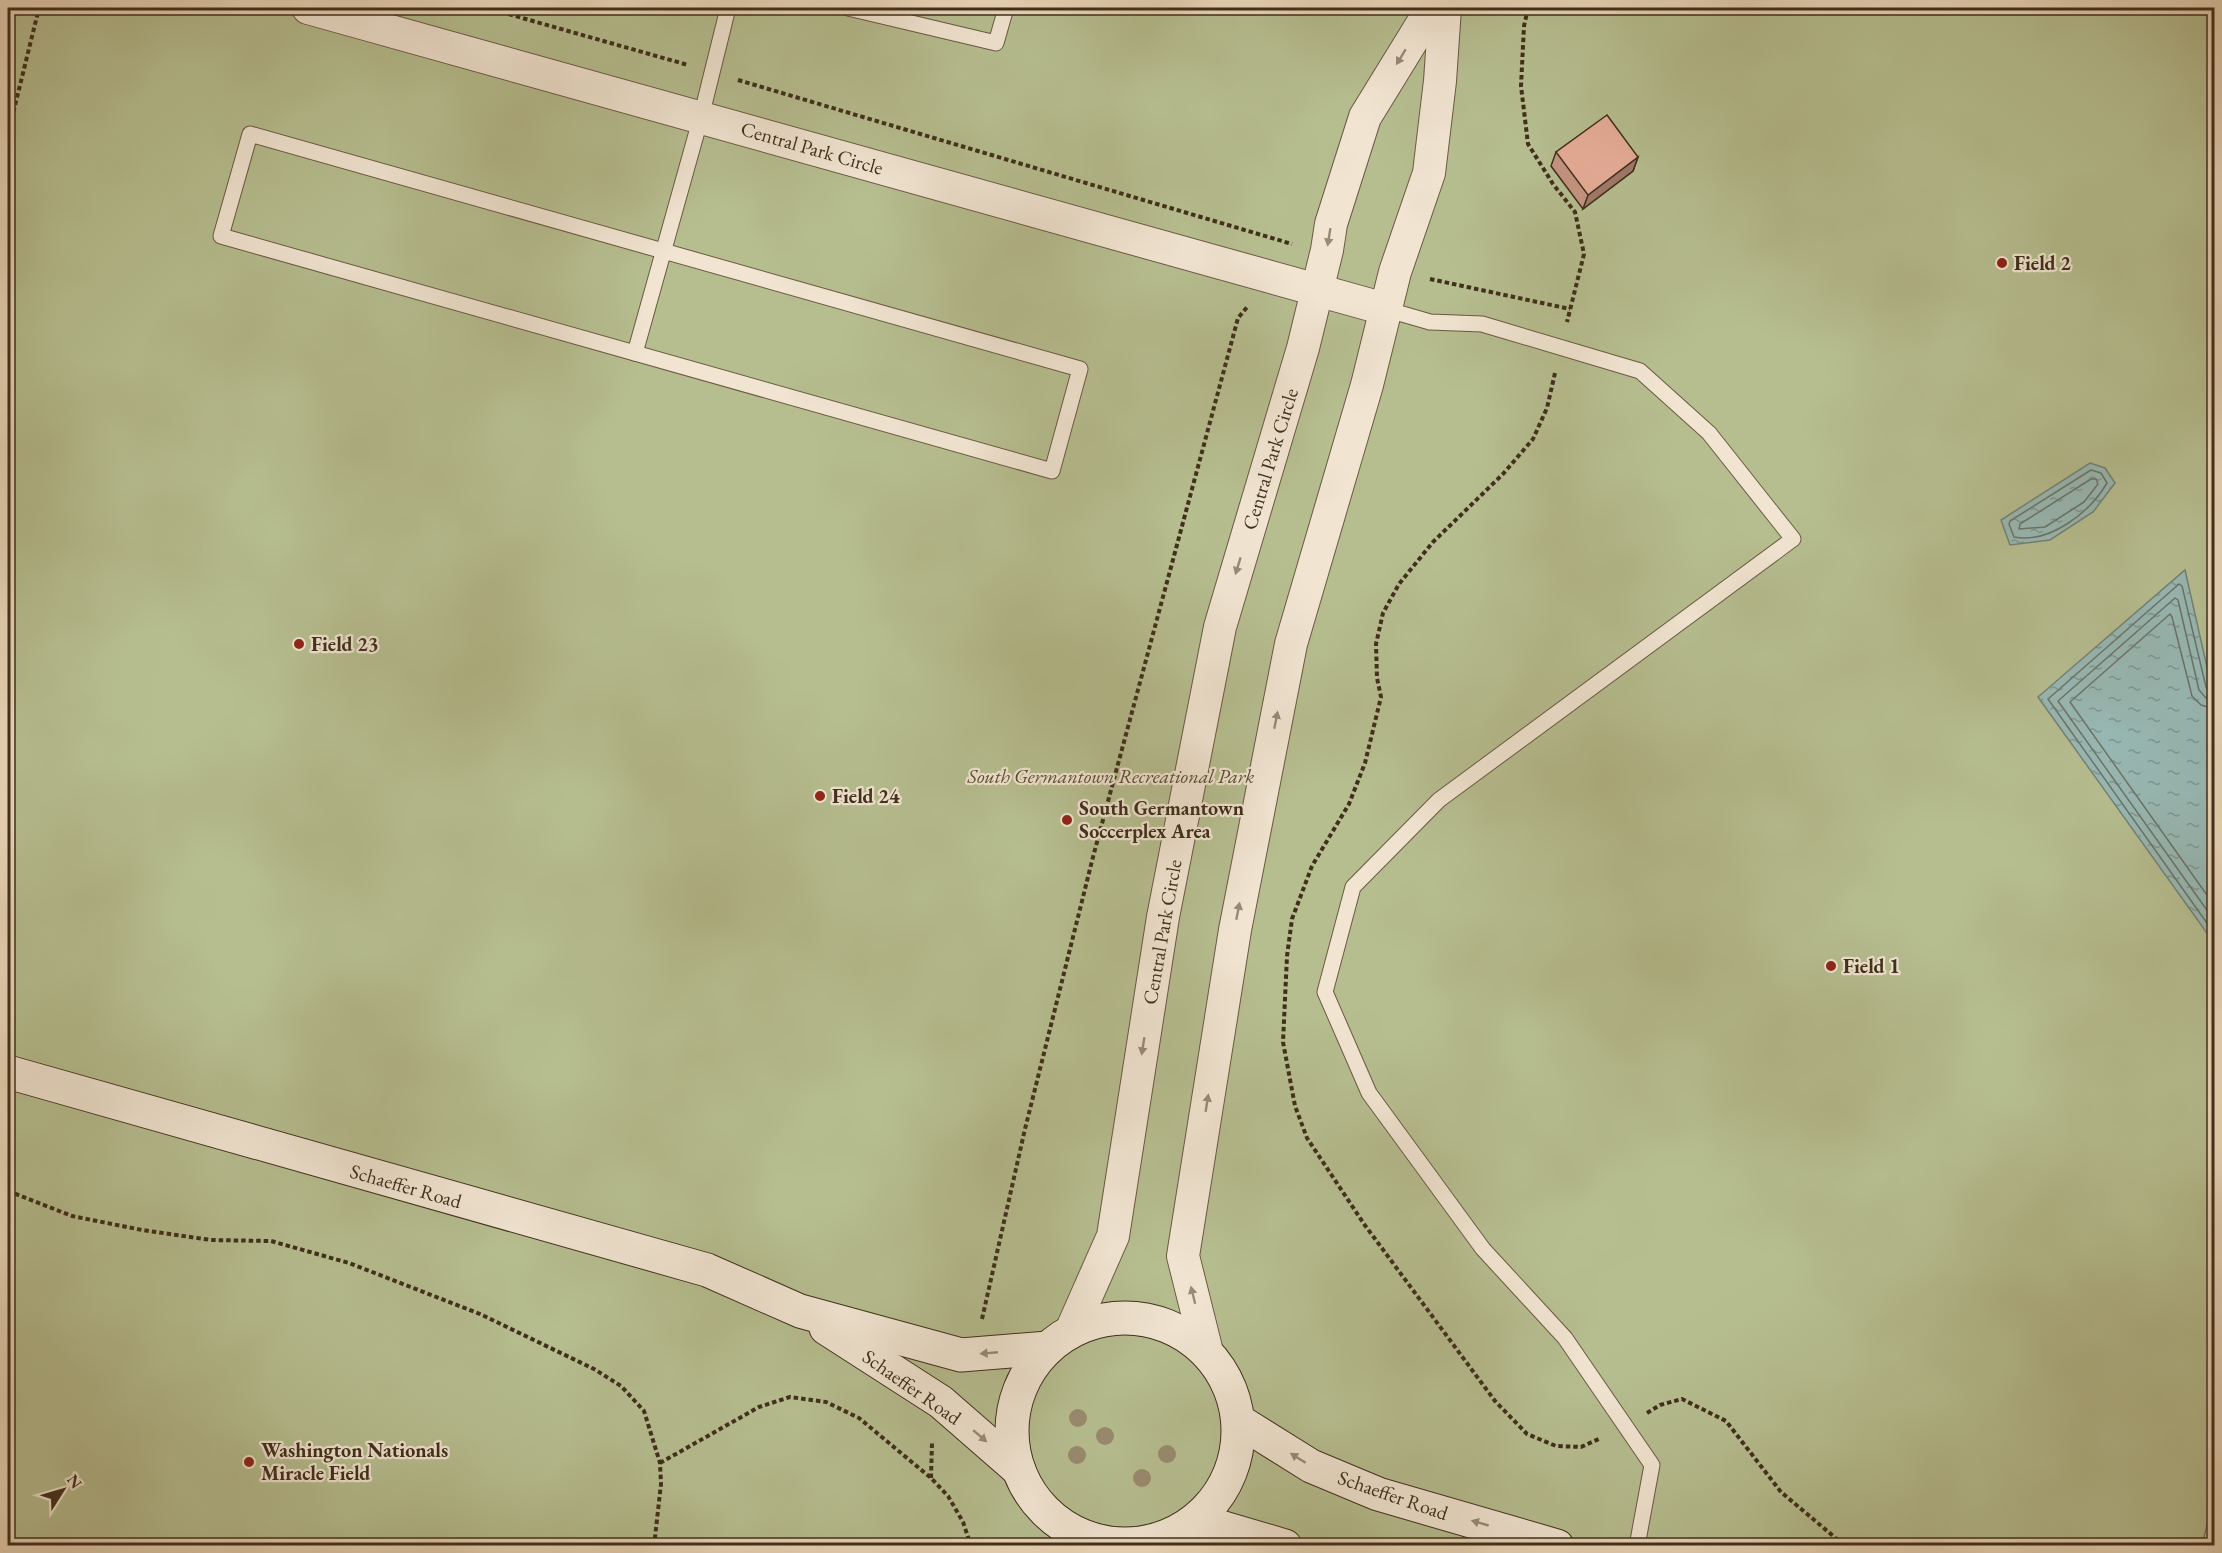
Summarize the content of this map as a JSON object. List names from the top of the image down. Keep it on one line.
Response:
{"streets":{"street":["Central Park Circle","Schaeffer Road"]},"crossings":[["Central Park Circle","Schaeffer Road"]],"parks":["South Germantown Recreational Park"],"places":["Field 2","Field 23","Field 24","South Germantown Soccerplex Area","Field 1","Washington Nationals Miracle Field"],"north":"top right"}
